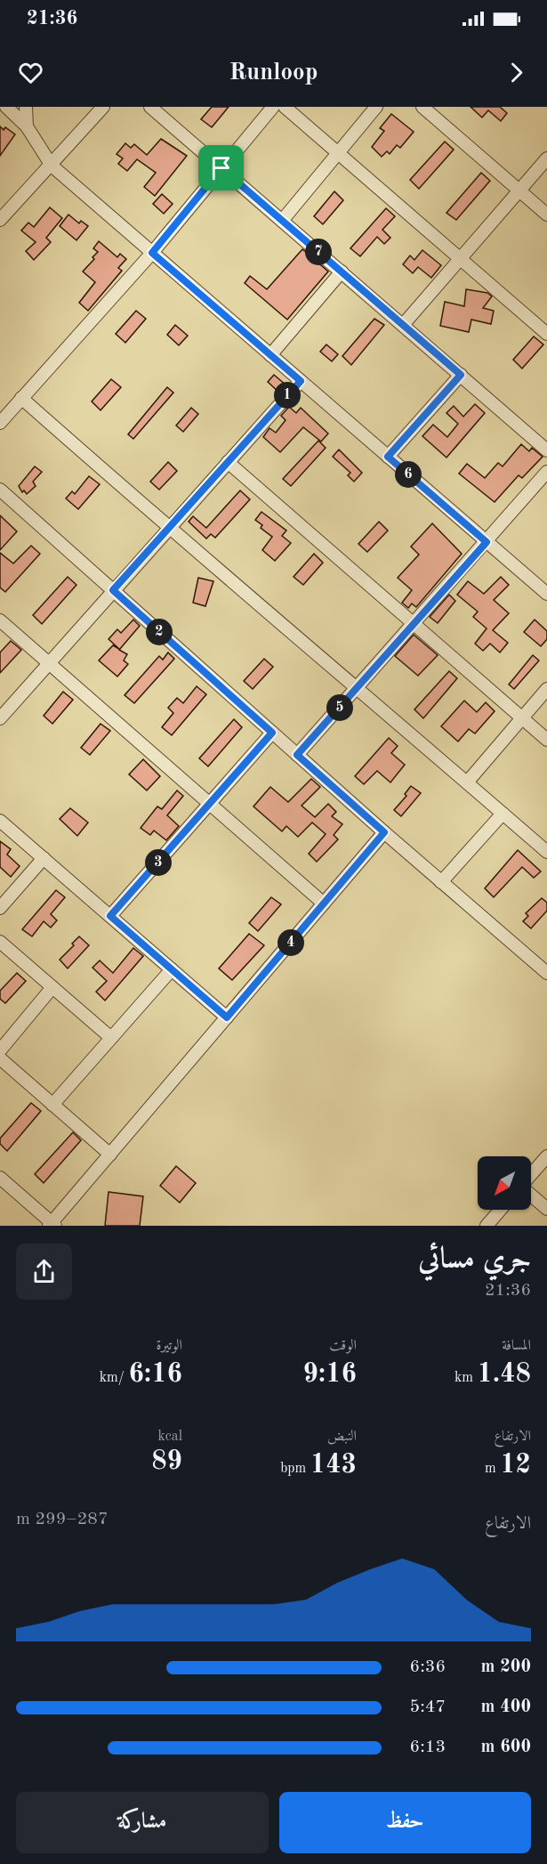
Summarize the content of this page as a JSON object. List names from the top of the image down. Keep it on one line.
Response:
{"north":"bottom left","page":{"status":"21:36","header":"Runloop","pins":["7","1","6","2","5","3","4"],"heading":["جري مسائي","21:36"],"stats":[["المسافة","1.48 km"],["الوقت","9:16"],["الوتيرة","6:16 /km"],["الارتفاع","12 m"],["النبض","143 bpm"],["kcal","89"]],"chart":["الارتفاع","287–299 m"],"list":[{"name":"200 m","note":"6:36"},{"name":"400 m","note":"5:47"},{"name":"600 m","note":"6:13"}],"buttons":["حفظ","مشاركة"]}}
